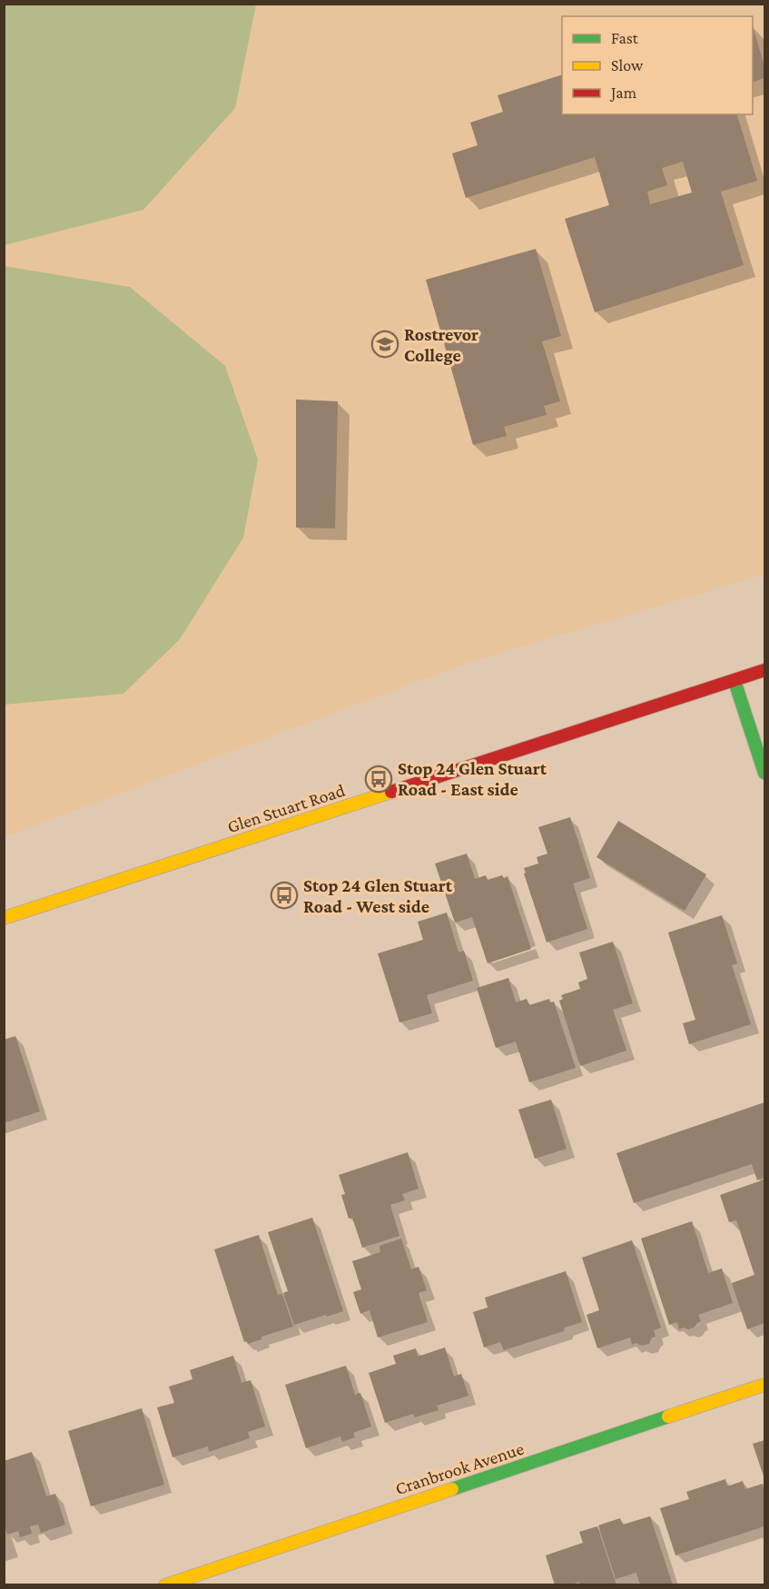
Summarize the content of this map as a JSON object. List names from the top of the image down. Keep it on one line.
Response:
{"streets":{"main road":["Glen Stuart Road","Cranbrook Avenue"]},"places":{"school or university":["Rostrevor College"],"bus stop":["Stop 24 Glen Stuart Road - East side","Stop 24 Glen Stuart Road - West side"]},"legend":["Fast","Slow","Jam"]}
